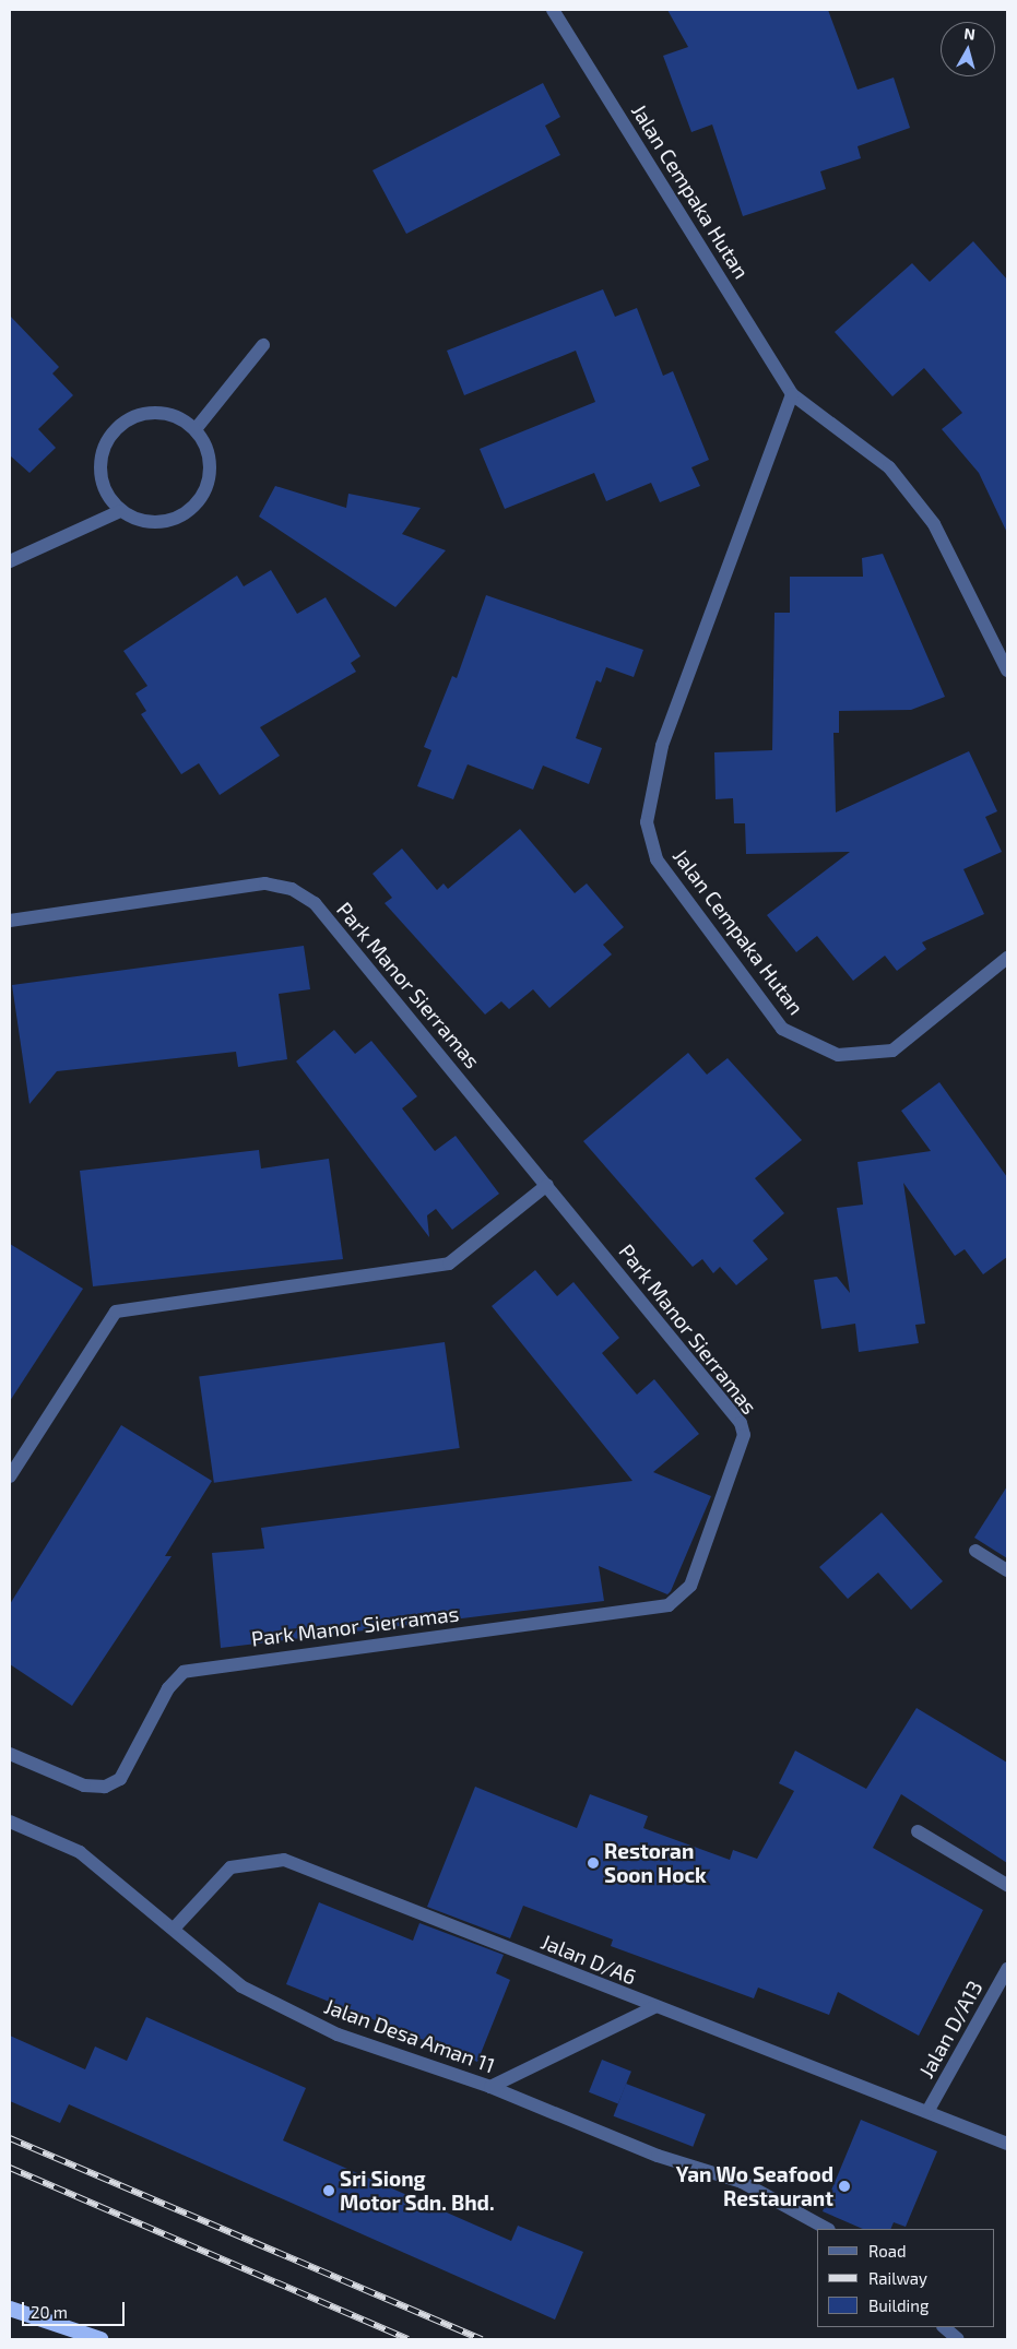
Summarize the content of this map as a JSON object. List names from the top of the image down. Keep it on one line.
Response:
{"streets":{"street":["Jalan Cempaka Hutan","Park Manor Sierramas","Jalan D/A6","Jalan D/A13","Jalan Desa Aman 11"]},"crossings":[["Jalan D/A6","Jalan D/A13"],["Jalan D/A6","Jalan Desa Aman 11"]],"places":["Restoran Soon Hock","Yan Wo Seafood Restaurant","Sri Siong Motor Sdn. Bhd."],"legend":["Road","Railway","Building"],"scale_bar":"20 m","north":"top"}
